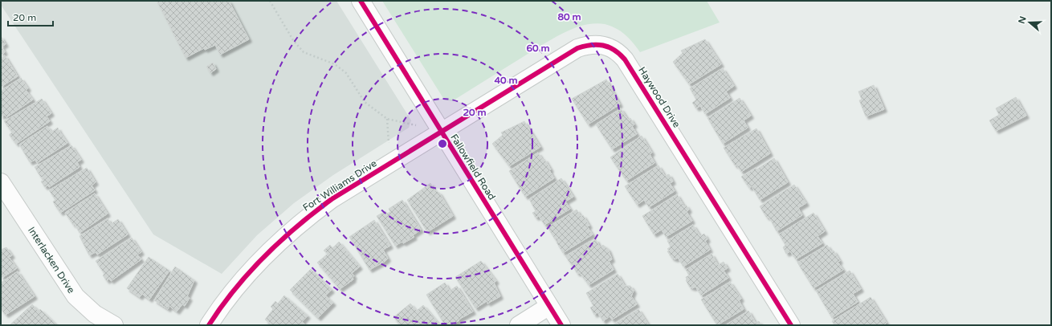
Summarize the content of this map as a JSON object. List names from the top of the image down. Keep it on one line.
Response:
{"streets":{"street":["Haywood Drive","Fallowfield Road","Fort Williams Drive","Interlacken Drive"]},"crossings":[["Haywood Drive","Fallowfield Road"],["Haywood Drive","Fort Williams Drive"],["Fallowfield Road","Fort Williams Drive"]],"scale_bar":"20 m","north":"left","rings":["80 m","60 m","40 m","20 m"]}
